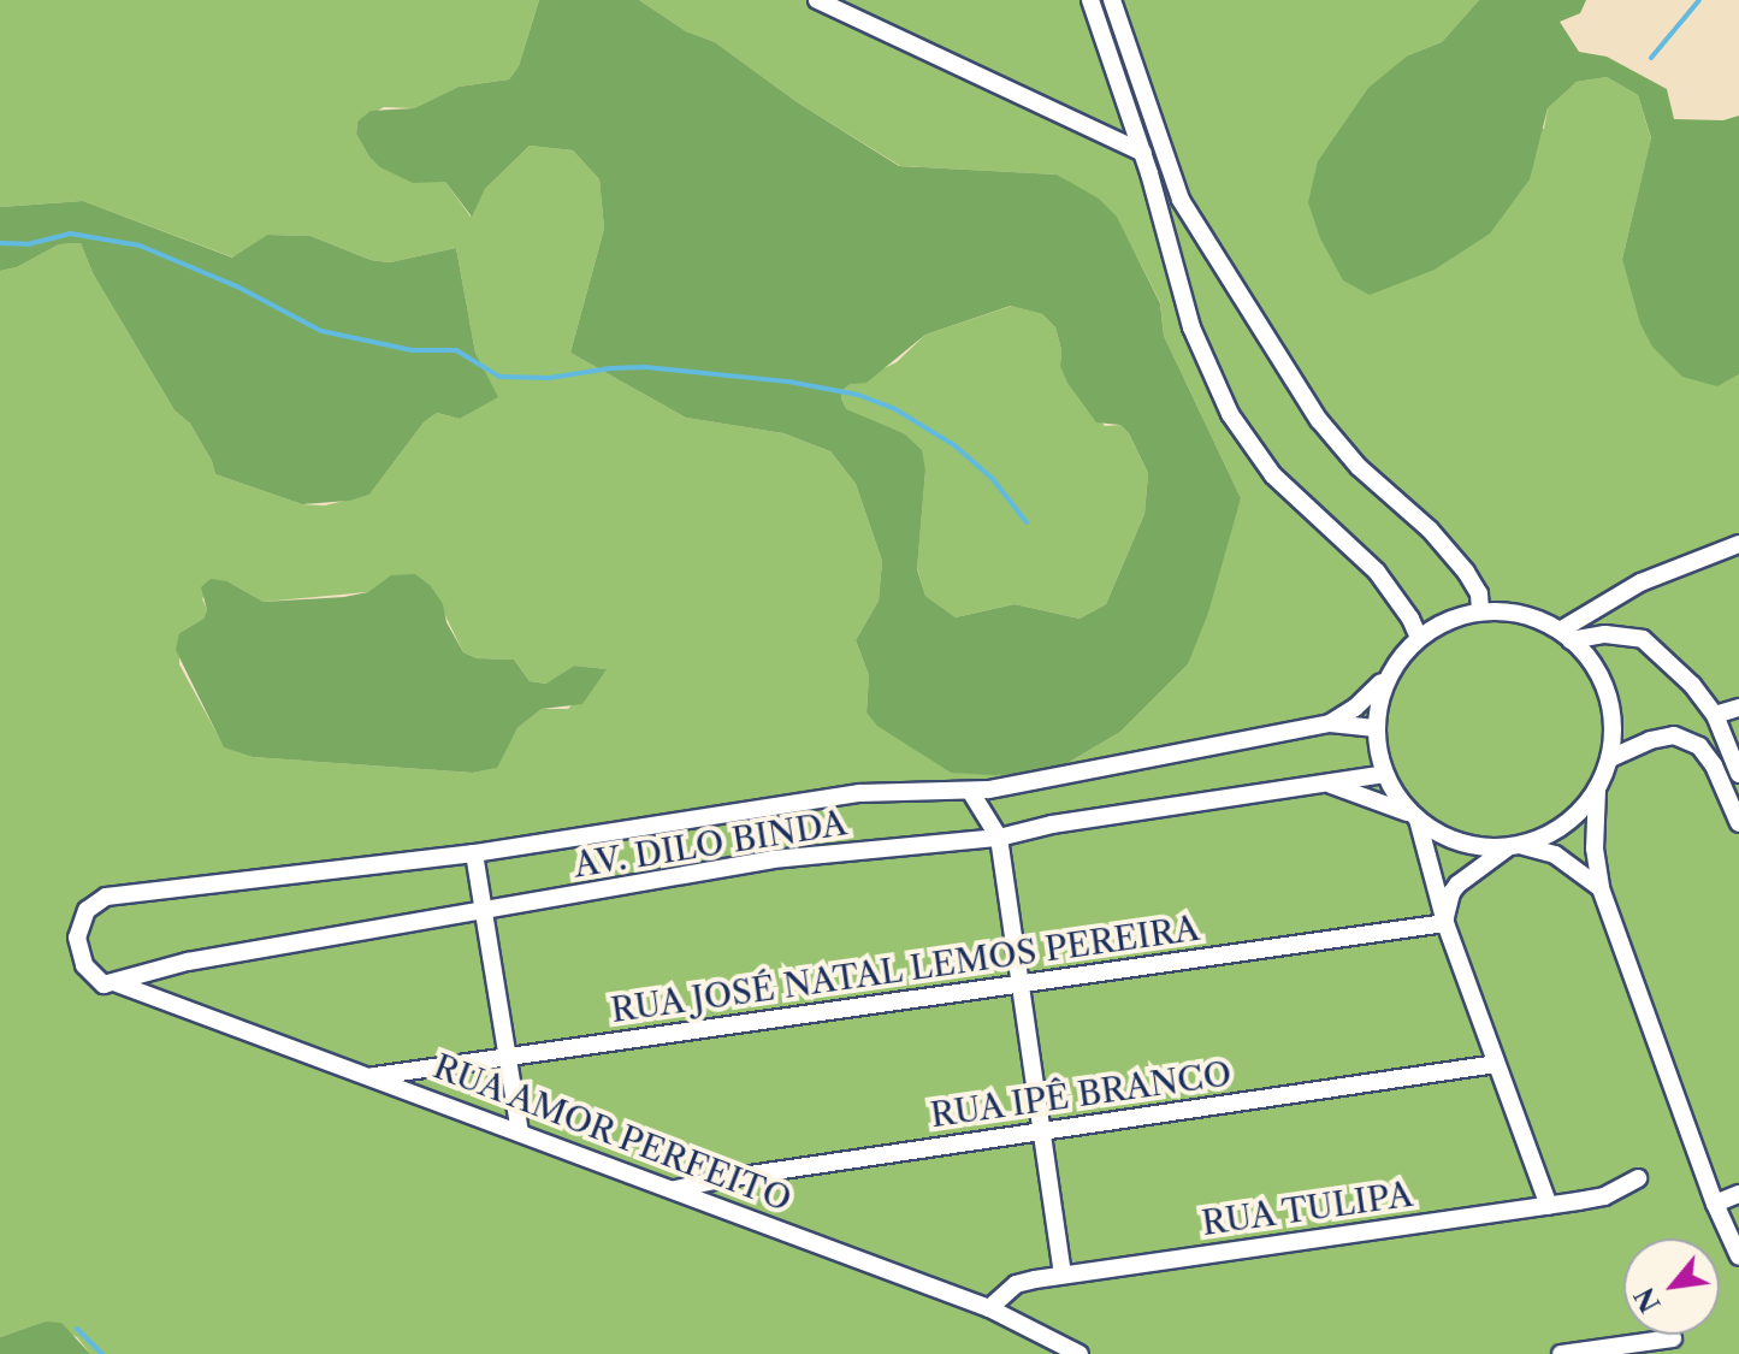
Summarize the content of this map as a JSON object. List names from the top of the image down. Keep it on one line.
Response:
{"streets":{"street":["AV. DILO BINDA","RUA JOSÉ NATAL LEMOS PEREIRA","RUA IPÊ BRANCO","RUA AMOR PERFEITO","RUA TULIPA"]},"crossings":[["AV. DILO BINDA","RUA AMOR PERFEITO"],["RUA JOSÉ NATAL LEMOS PEREIRA","RUA AMOR PERFEITO"],["RUA IPÊ BRANCO","RUA AMOR PERFEITO"],["RUA AMOR PERFEITO","RUA TULIPA"]],"north":"bottom left"}
